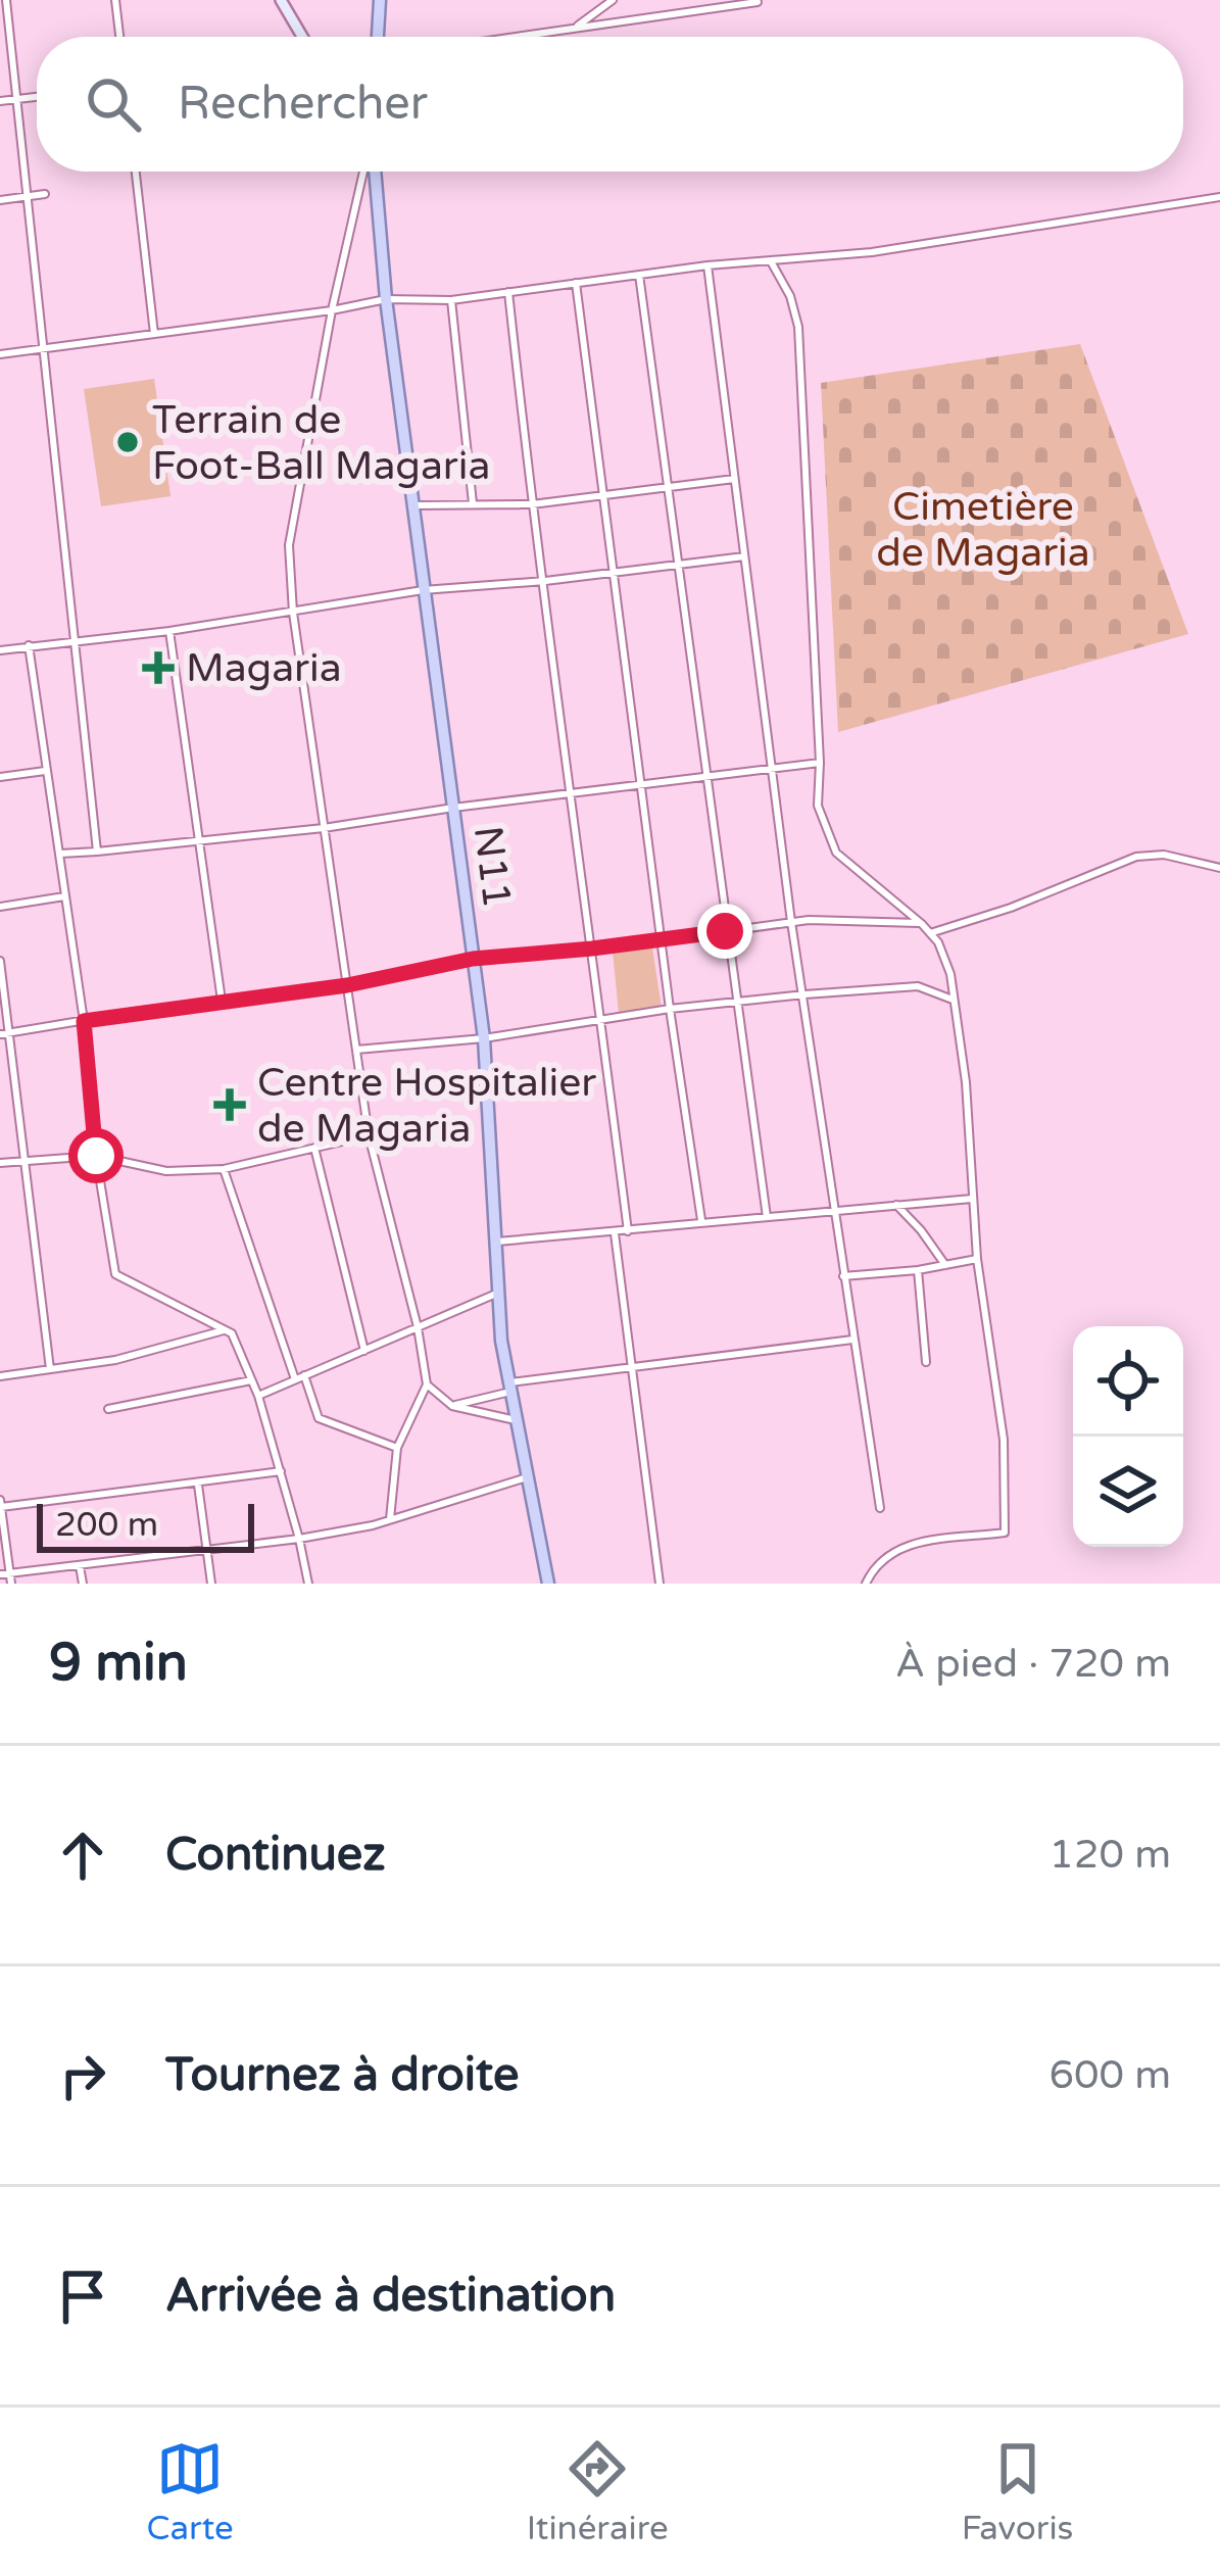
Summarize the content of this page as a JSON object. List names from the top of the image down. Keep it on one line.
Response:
{"streets":{"main road":["N11"]},"parks":["Cimetière de Magaria"],"places":{"other":["Terrain de Foot-Ball Magaria"],"health":["Magaria","Centre Hospitalier de Magaria"]},"scale_bar":"200 m","page":{"search":"Rechercher","scale":"200 m","heading":["9 min","À pied · 720 m"],"list":[["Continuez","120 m"],["Tournez à droite","600 m"],"Arrivée à destination"],"nav":["Carte","Itinéraire","Favoris"]}}
